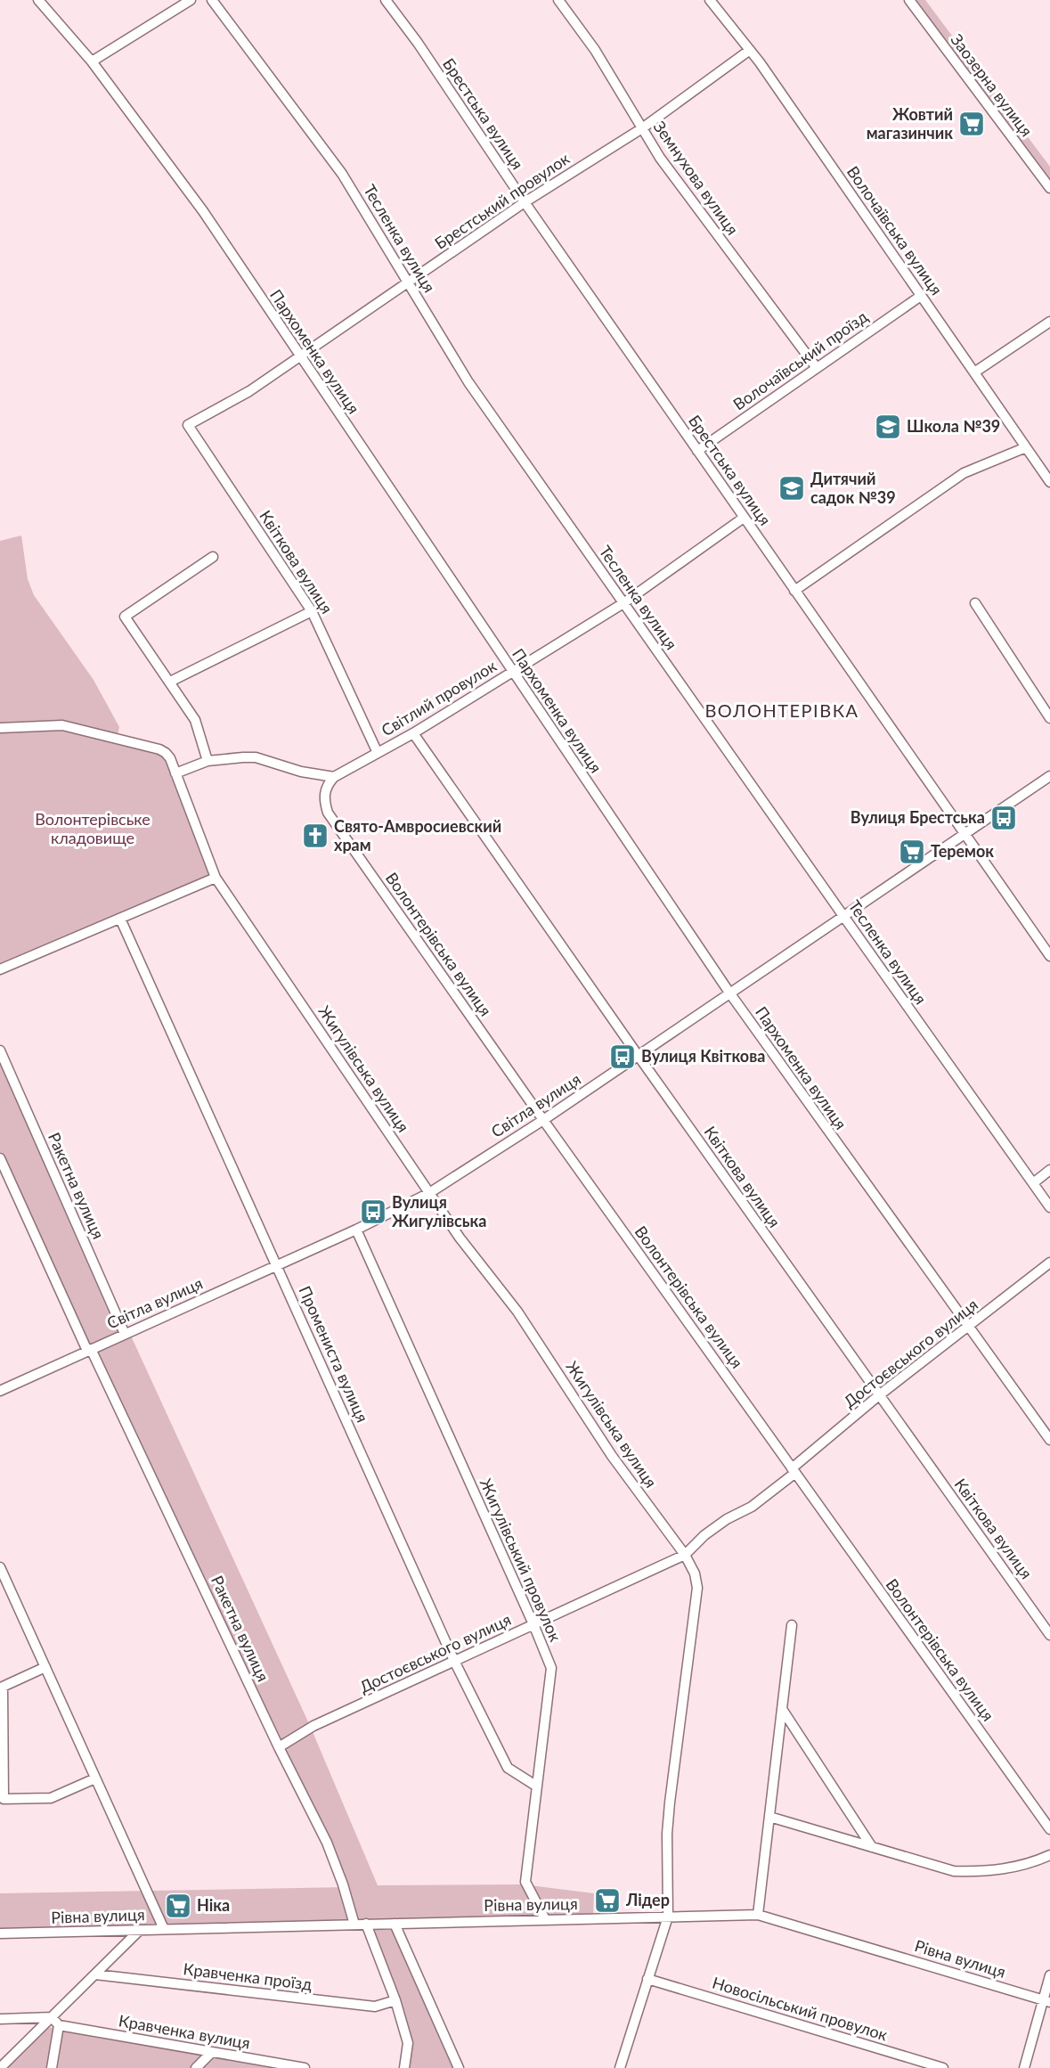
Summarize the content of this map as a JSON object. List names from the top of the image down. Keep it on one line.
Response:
{"streets":{"street":["Заозерна вулиця","Брестська вулиця","Земнухова вулиця","Брестський провулок","Волочаївська вулиця","Тесленка вулиця","Пархоменка вулиця","Волочаївський проїзд","Квіткова вулиця","Світлий провулок","Волонтерівська вулиця","Жигулівська вулиця","Світла вулиця","Ракетна вулиця","Достоєвського вулиця","Промениста вулиця","Жигулівський провулок","Рівна вулиця","Кравченка проїзд","Новосільський провулок","Кравченка вулиця"]},"crossings":[["Брестська вулиця","Брестський провулок"],["Брестська вулиця","Волочаївський проїзд"],["Брестська вулиця","Світлий провулок"],["Брестська вулиця","Світла вулиця"],["Земнухова вулиця","Брестський провулок"],["Земнухова вулиця","Волочаївський проїзд"],["Брестський провулок","Волочаївська вулиця"],["Брестський провулок","Тесленка вулиця"],["Брестський провулок","Пархоменка вулиця"],["Брестський провулок","Квіткова вулиця"],["Волочаївська вулиця","Волочаївський проїзд"],["Тесленка вулиця","Світлий провулок"],["Тесленка вулиця","Світла вулиця"],["Пархоменка вулиця","Світлий провулок"],["Пархоменка вулиця","Світла вулиця"],["Пархоменка вулиця","Достоєвського вулиця"],["Квіткова вулиця","Світлий провулок"],["Квіткова вулиця","Світла вулиця"],["Квіткова вулиця","Достоєвського вулиця"],["Світлий провулок","Волонтерівська вулиця"],["Волонтерівська вулиця","Світла вулиця"],["Волонтерівська вулиця","Достоєвського вулиця"],["Жигулівська вулиця","Світла вулиця"],["Жигулівська вулиця","Достоєвського вулиця"],["Жигулівська вулиця","Рівна вулиця"],["Жигулівська вулиця","Новосільський провулок"],["Світла вулиця","Ракетна вулиця"],["Світла вулиця","Промениста вулиця"],["Світла вулиця","Жигулівський провулок"],["Ракетна вулиця","Достоєвського вулиця"],["Ракетна вулиця","Рівна вулиця"],["Достоєвського вулиця","Промениста вулиця"],["Достоєвського вулиця","Жигулівський провулок"],["Промениста вулиця","Жигулівський провулок"],["Жигулівський провулок","Рівна вулиця"]],"districts":["ВОЛОНТЕРІВКА"],"parks":["Волонтерівське кладовище"],"places":{"supermarket":["Жовтий магазинчик","Теремок","Лідер","Ніка"],"school or university":["Школа №39","Дитячий садок №39"],"bus stop":["Вулиця Брестська","Вулиця Квіткова","Вулиця Жигулівська"],"church":["Свято-Амвросиевский храм"]}}
